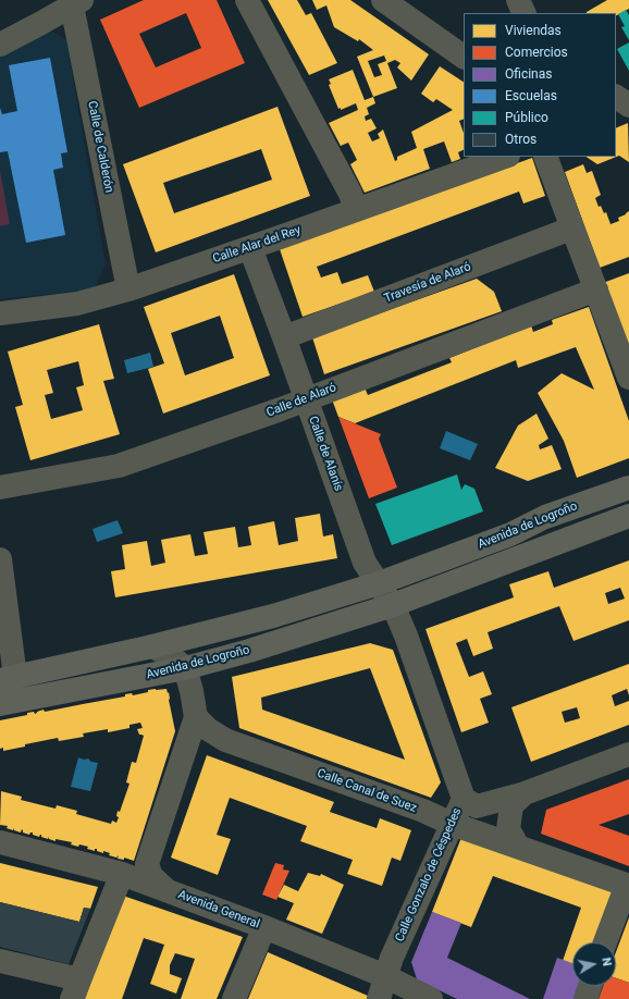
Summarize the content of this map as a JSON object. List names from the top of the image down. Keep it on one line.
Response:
{"streets":{"main road":["Avenida de Logroño"],"street":["Calle de Calderón","Calle Alar del Rey","Travesía de Alaró","Calle de Alaró","Calle de Alanís","Calle Canal de Suez","Calle Gonzalo de Céspedes","Avenida General"]},"crossings":[["Calle de Calderón","Calle Alar del Rey"],["Calle Alar del Rey","Calle de Alanís"],["Travesía de Alaró","Calle de Alanís"],["Calle de Alaró","Calle de Alanís"],["Calle de Alanís","Avenida de Logroño"],["Avenida de Logroño","Calle Gonzalo de Céspedes"],["Calle Canal de Suez","Calle Gonzalo de Céspedes"],["Calle Gonzalo de Céspedes","Avenida General"]],"legend":["Viviendas","Comercios","Oficinas","Escuelas","Público","Otros"],"north":"right"}
